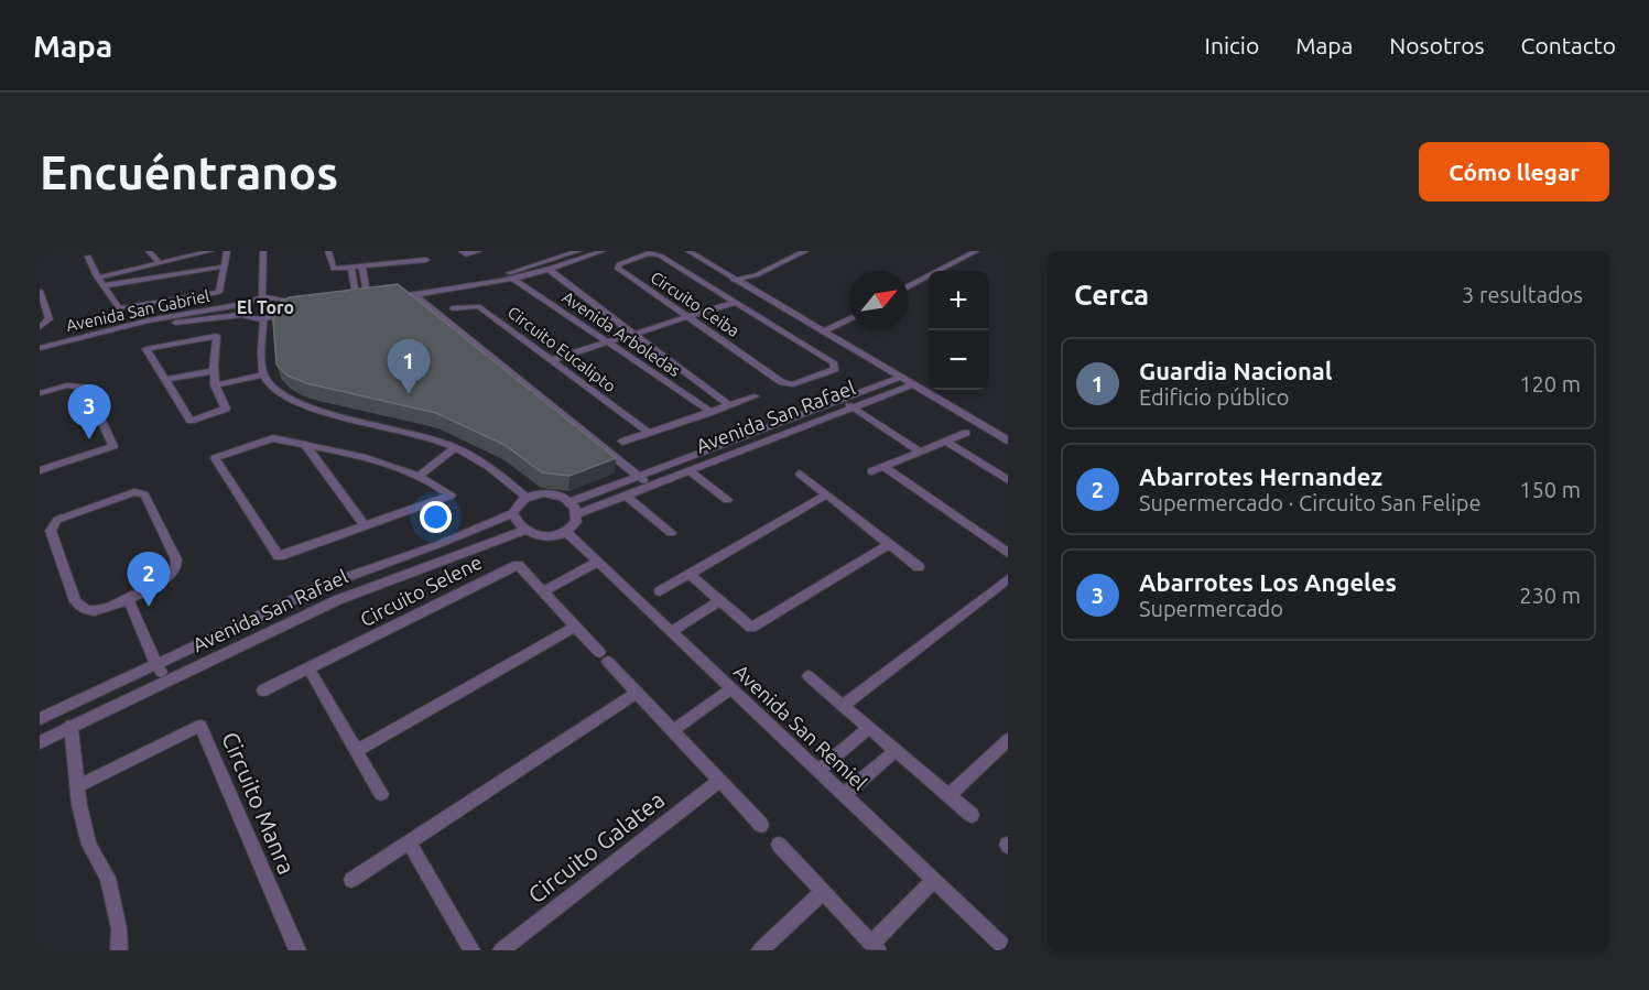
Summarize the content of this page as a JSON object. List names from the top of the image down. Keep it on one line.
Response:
{"streets":{"street":["Circuito Ceiba","Avenida San Gabriel","Avenida Arboledas","Circuito Eucalipto","Avenida San Rafael","Circuito Selene","Avenida San Remiel","Circuito Manra","Circuito Galatea"]},"crossings":[["Avenida San Rafael","Avenida San Remiel"]],"districts":["El Toro"],"north":"top right","page":{"header":"Mapa","nav":["Inicio","Mapa","Nosotros","Contacto"],"buttons":"Cómo llegar","title":"Encuéntranos","heading":["Cerca","3 resultados"],"map_buttons":["+","−"],"list":[{"mark":"1","name":"Guardia Nacional","note":"Edificio público","value":"120 m"},{"mark":"2","name":"Abarrotes Hernandez","note":"Supermercado · Circuito San Felipe","value":"150 m"},{"mark":"3","name":"Abarrotes Los Angeles","note":"Supermercado","value":"230 m"}],"pins":["1","3","2"]}}
